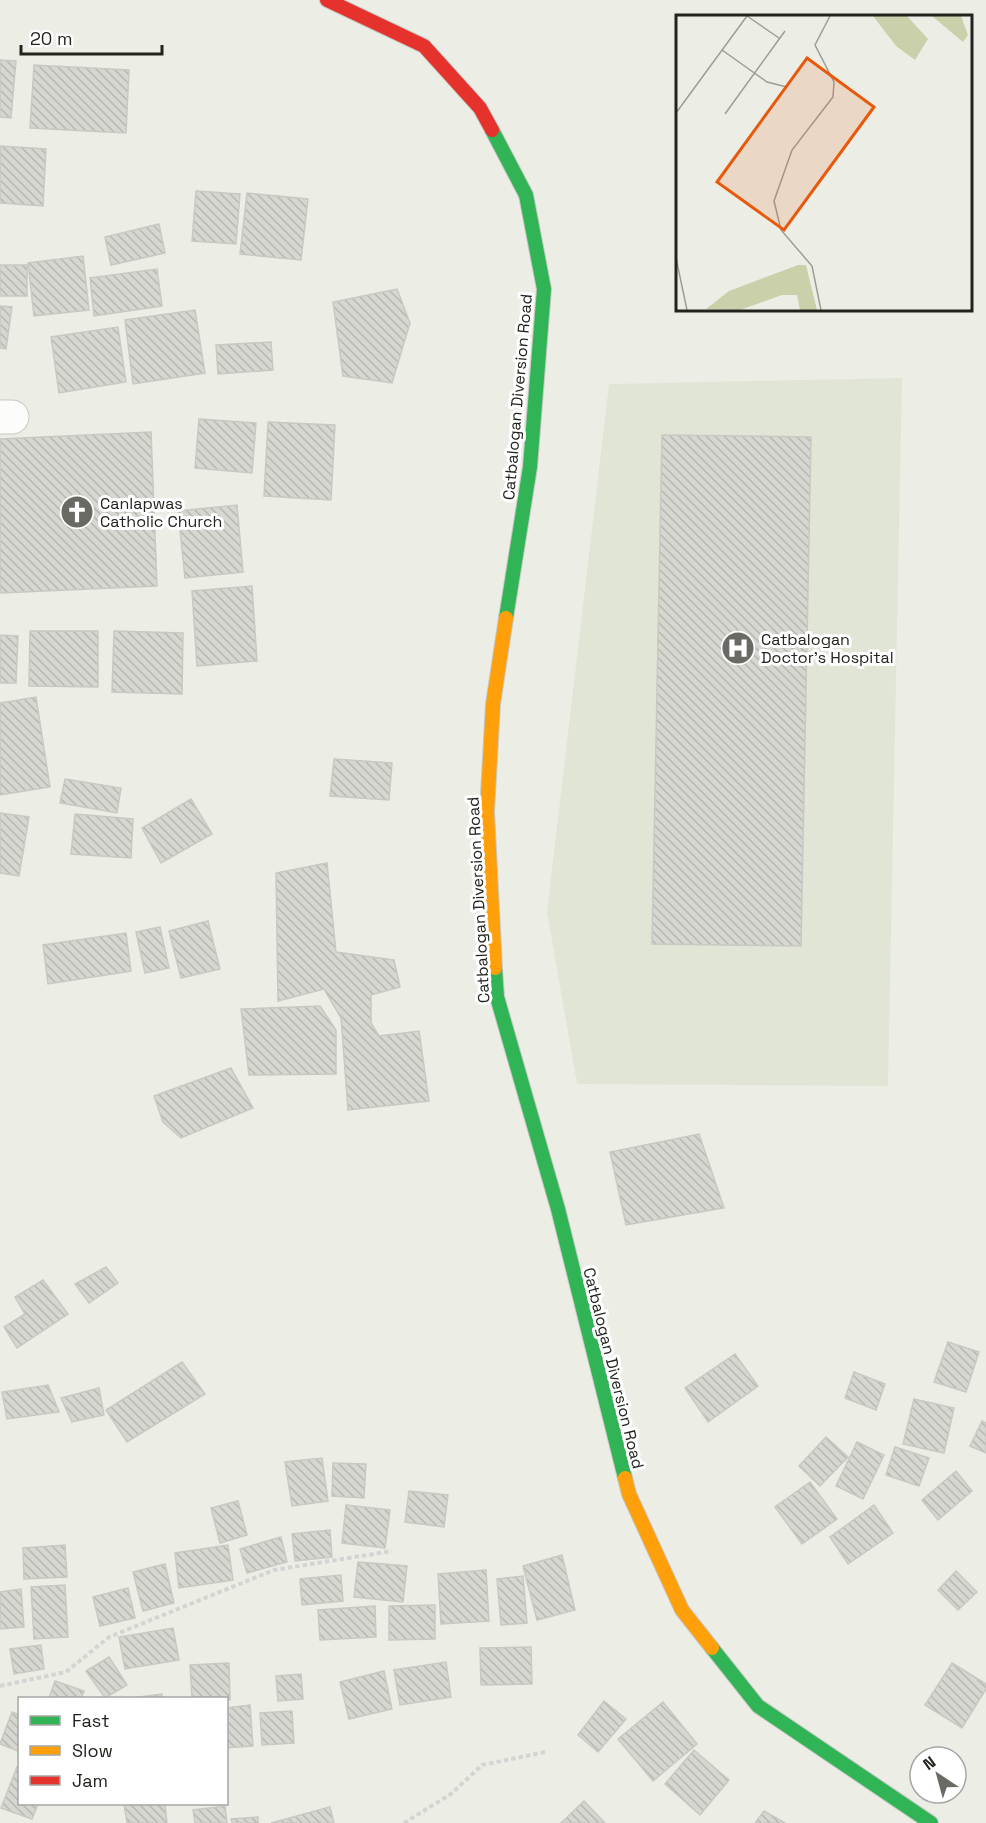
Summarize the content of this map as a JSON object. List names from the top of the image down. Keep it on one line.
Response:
{"streets":{"highway":["Catbalogan Diversion Road"]},"places":{"church":["Canlapwas Catholic Church"],"hospital":["Catbalogan Doctor's Hospital"]},"legend":["Fast","Slow","Jam"],"scale_bar":"20 m","north":"top left"}
